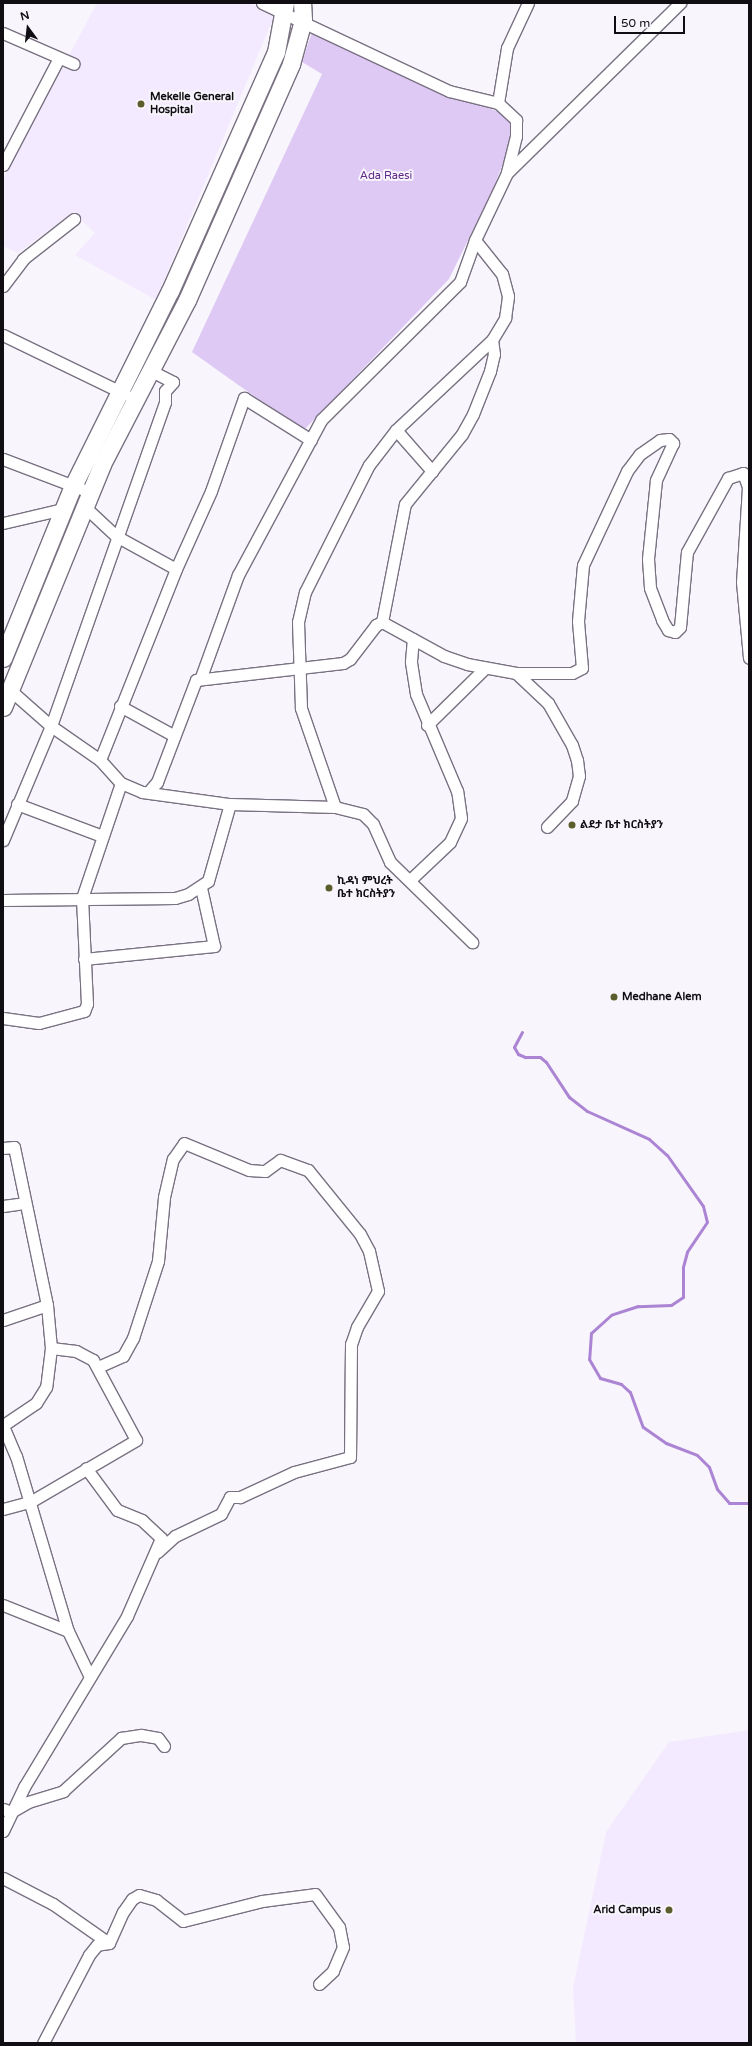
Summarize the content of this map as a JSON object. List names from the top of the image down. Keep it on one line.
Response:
{"parks":["Ada Raesi"],"places":["Mekelle General Hospital","ልደታ ቤተ ክርስትያን","ኪዳነ ምህረት ቤተ ክርስትያን","Medhane Alem","Arid Campus"],"scale_bar":"50 m","north":"top"}
